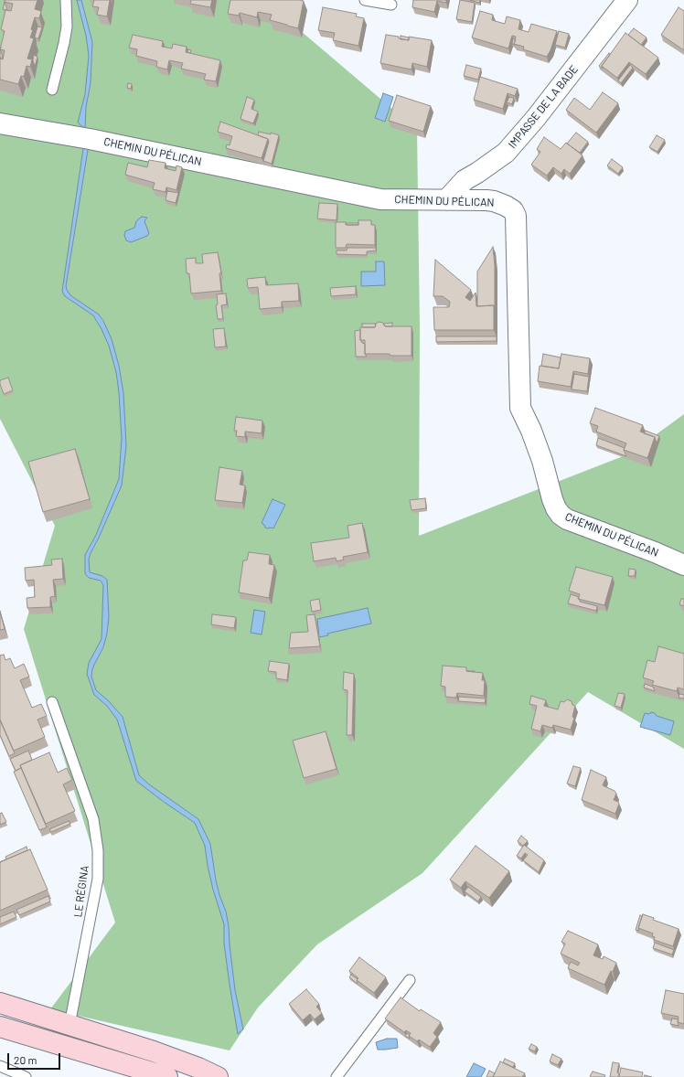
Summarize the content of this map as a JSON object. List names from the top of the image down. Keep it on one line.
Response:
{"streets":{"street":["IMPASSE DE LA BADE","CHEMIN DU PÉLICAN"],"lane":["LE RÉGINA"]},"crossings":[["IMPASSE DE LA BADE","CHEMIN DU PÉLICAN"]],"scale_bar":"20 m"}
